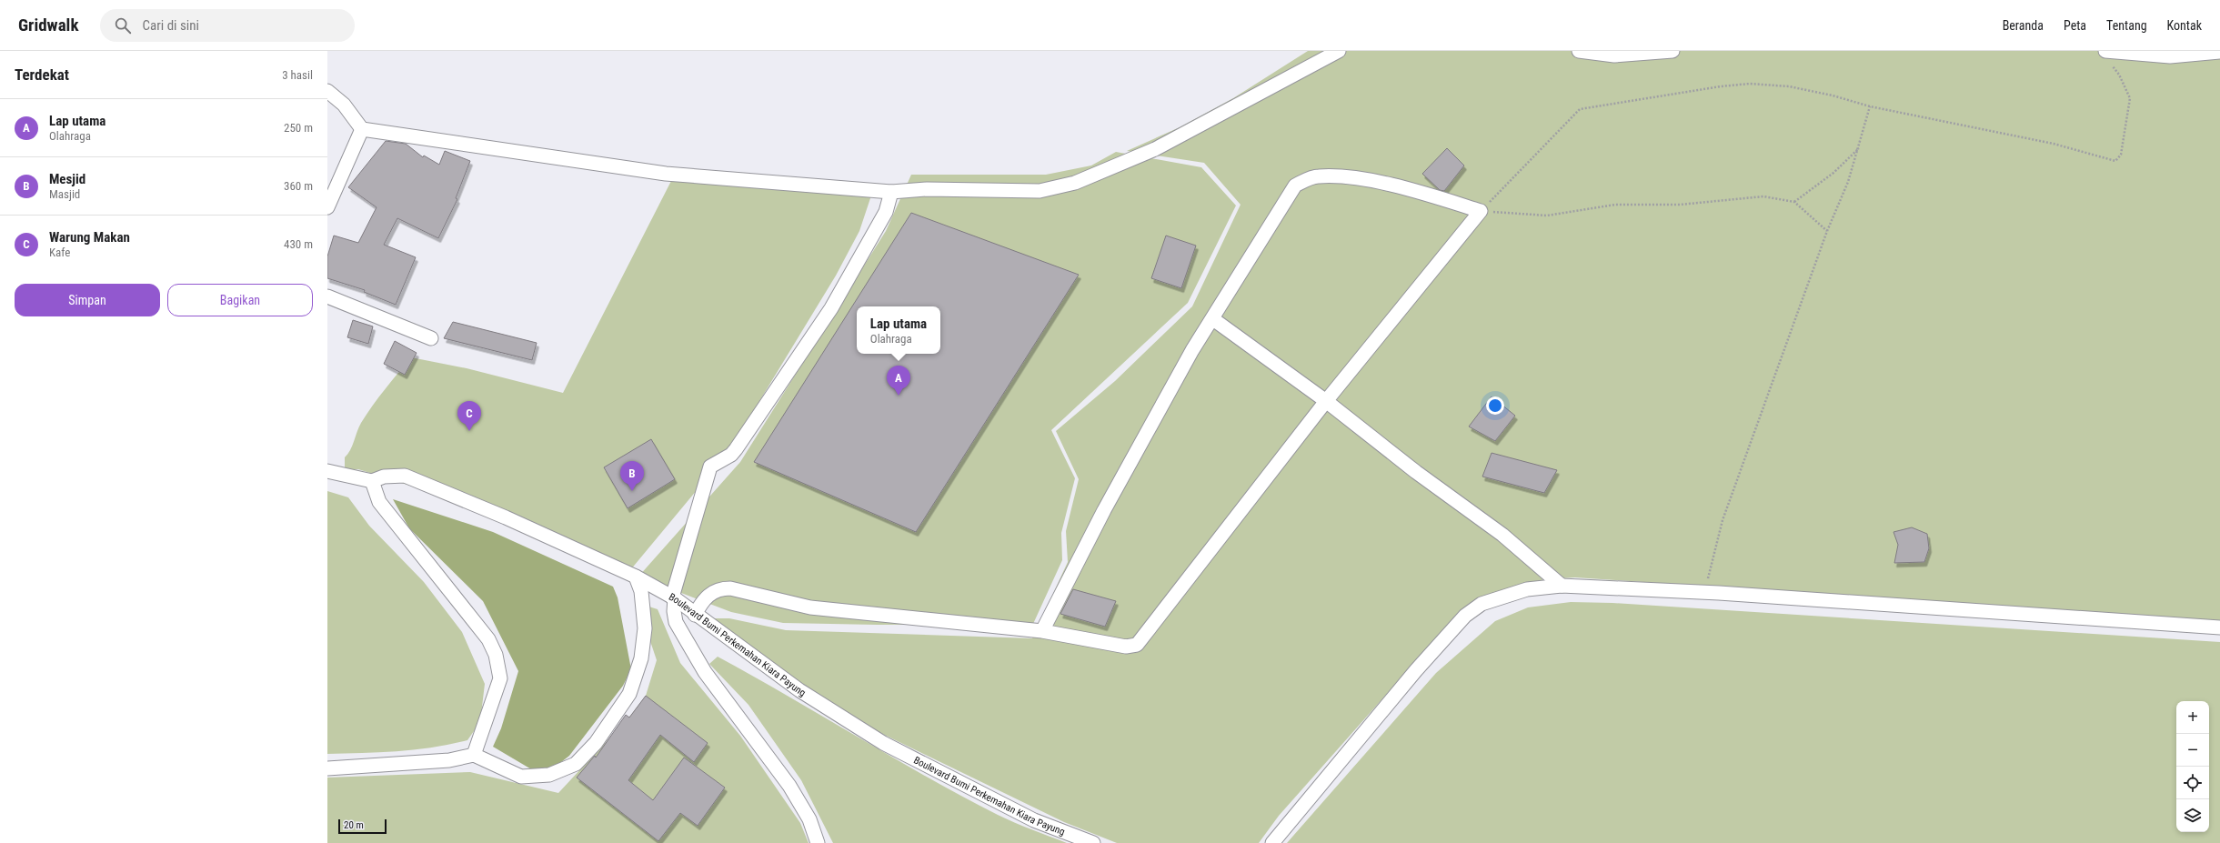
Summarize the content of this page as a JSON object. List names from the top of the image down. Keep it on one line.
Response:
{"streets":{"street":["Boulevard Bumi Perkemahan Kiara Payung"]},"scale_bar":"20 m","page":{"header":"Gridwalk","search":"Cari di sini","nav":["Beranda","Peta","Tentang","Kontak"],"heading":["Terdekat","3 hasil"],"list":[{"mark":"A","name":"Lap utama","note":"Olahraga","value":"250 m"},{"mark":"B","name":"Mesjid","note":"Masjid","value":"360 m"},{"mark":"C","name":"Warung Makan","note":"Kafe","value":"430 m"}],"buttons":["Simpan","Bagikan"],"popup":["Lap utama","Olahraga"],"pins":["A","C","B"],"map_buttons":["+","−"],"scale":"20 m"}}
